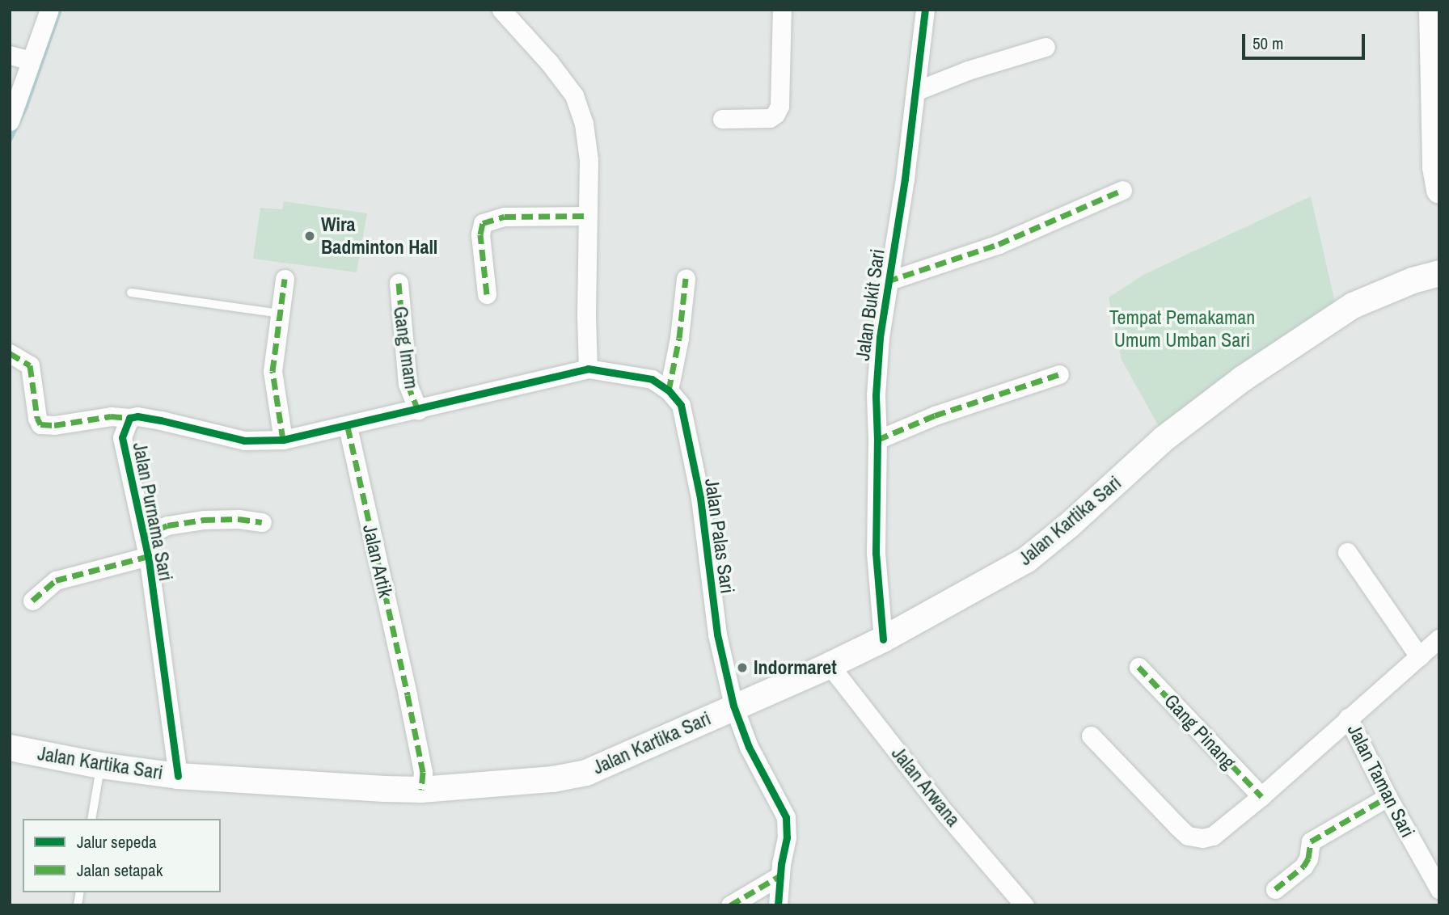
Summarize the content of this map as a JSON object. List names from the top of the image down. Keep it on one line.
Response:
{"streets":{"main road":["Jalan Kartika Sari"],"street":["Jalan Bukit Sari","Gang Imam","Jalan Purnama Sari","Jalan Palas Sari","Jalan Artik","Gang Pinang","Jalan Taman Sari","Jalan Arwana"]},"crossings":[["Jalan Bukit Sari","Jalan Kartika Sari"],["Gang Imam","Jalan Purnama Sari"],["Jalan Purnama Sari","Jalan Kartika Sari"],["Jalan Purnama Sari","Jalan Artik"],["Jalan Kartika Sari","Jalan Palas Sari"],["Jalan Kartika Sari","Jalan Artik"],["Jalan Kartika Sari","Jalan Arwana"]],"parks":["Tempat Pemakaman Umum Umban Sari"],"places":["Wira Badminton Hall","Indormaret"],"legend":["Jalur sepeda","Jalan setapak"],"scale_bar":"50 m"}
